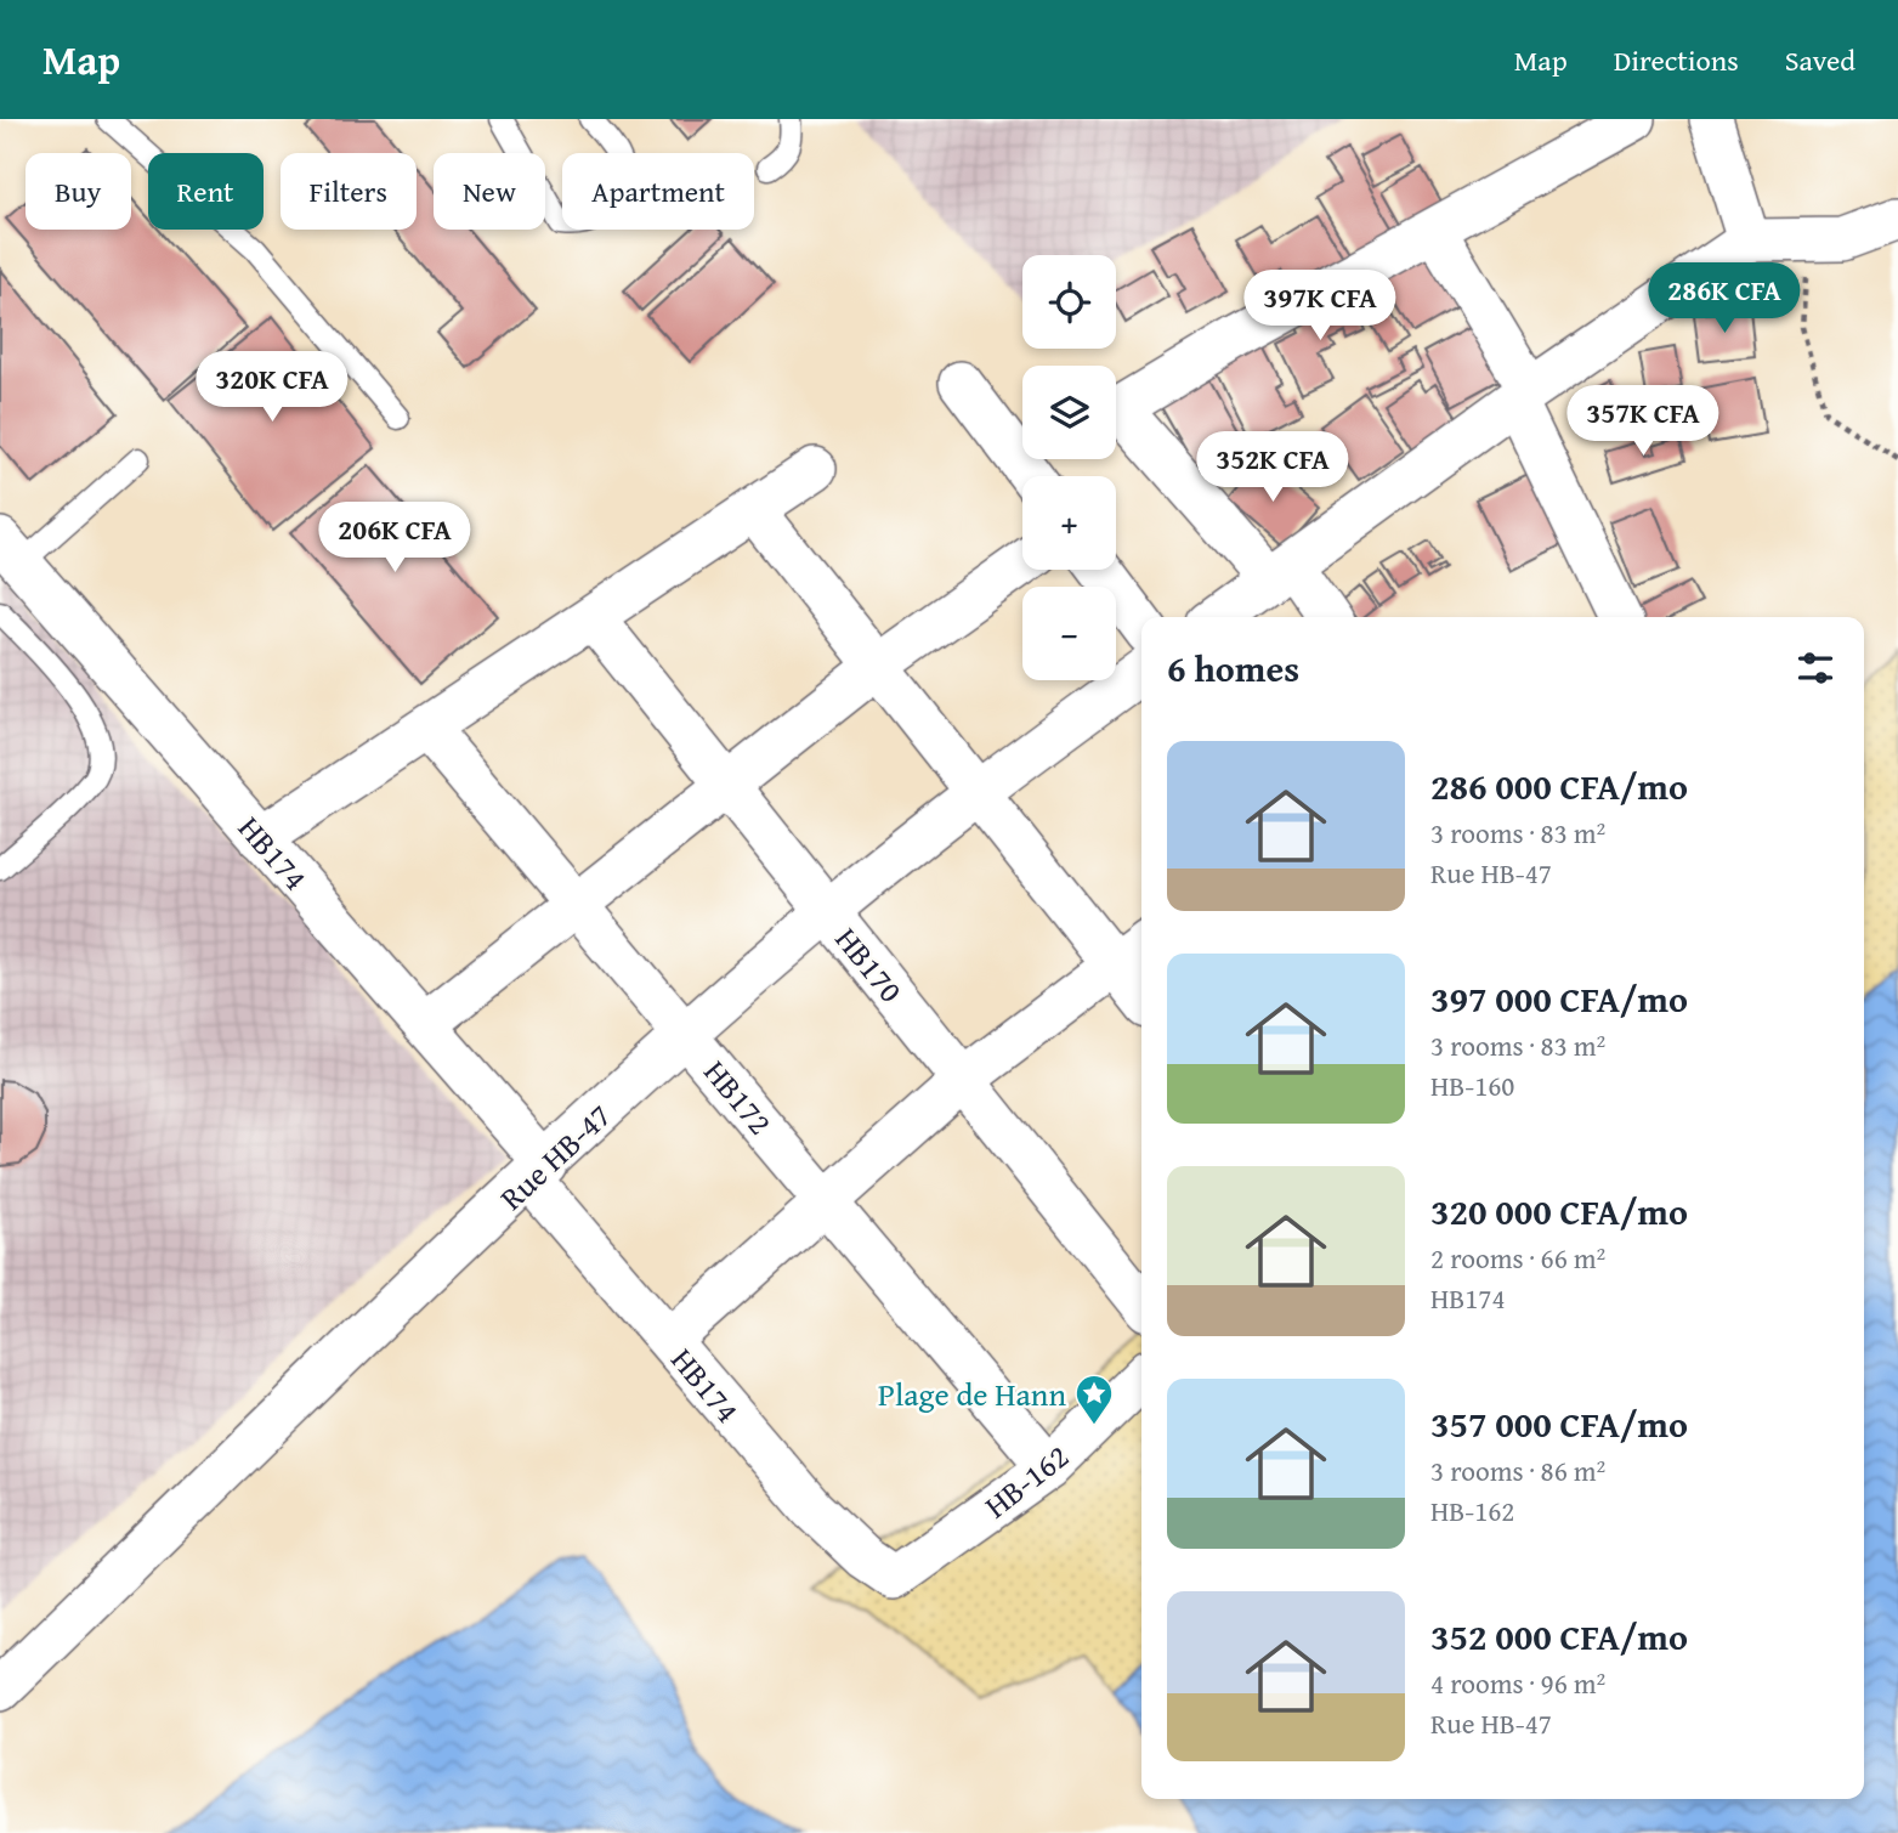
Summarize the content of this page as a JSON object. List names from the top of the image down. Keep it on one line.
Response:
{"streets":{"street":["HB174","HB170","HB172","Rue HB-47","HB-162"]},"crossings":[["HB174","Rue HB-47"],["HB174","HB-162"],["HB170","Rue HB-47"],["HB172","Rue HB-47"],["HB172","HB-162"]],"places":{"place":["Plage de Hann"]},"page":{"header":"Map","nav":["Map","Directions","Saved"],"chip":["Buy","Rent","Filters","New","Apartment"],"map_buttons":["+","−"],"price":["286K CFA","397K CFA","320K CFA","357K CFA","352K CFA","206K CFA"],"heading":"6 homes","list":[{"name":"286 000 CFA/mo","note":"3 rooms · 83 m² · Rue HB-47"},{"name":"397 000 CFA/mo","note":"3 rooms · 83 m² · HB-160"},{"name":"320 000 CFA/mo","note":"2 rooms · 66 m² · HB174"},{"name":"357 000 CFA/mo","note":"3 rooms · 86 m² · HB-162"},{"name":"352 000 CFA/mo","note":"4 rooms · 96 m² · Rue HB-47"}]}}
